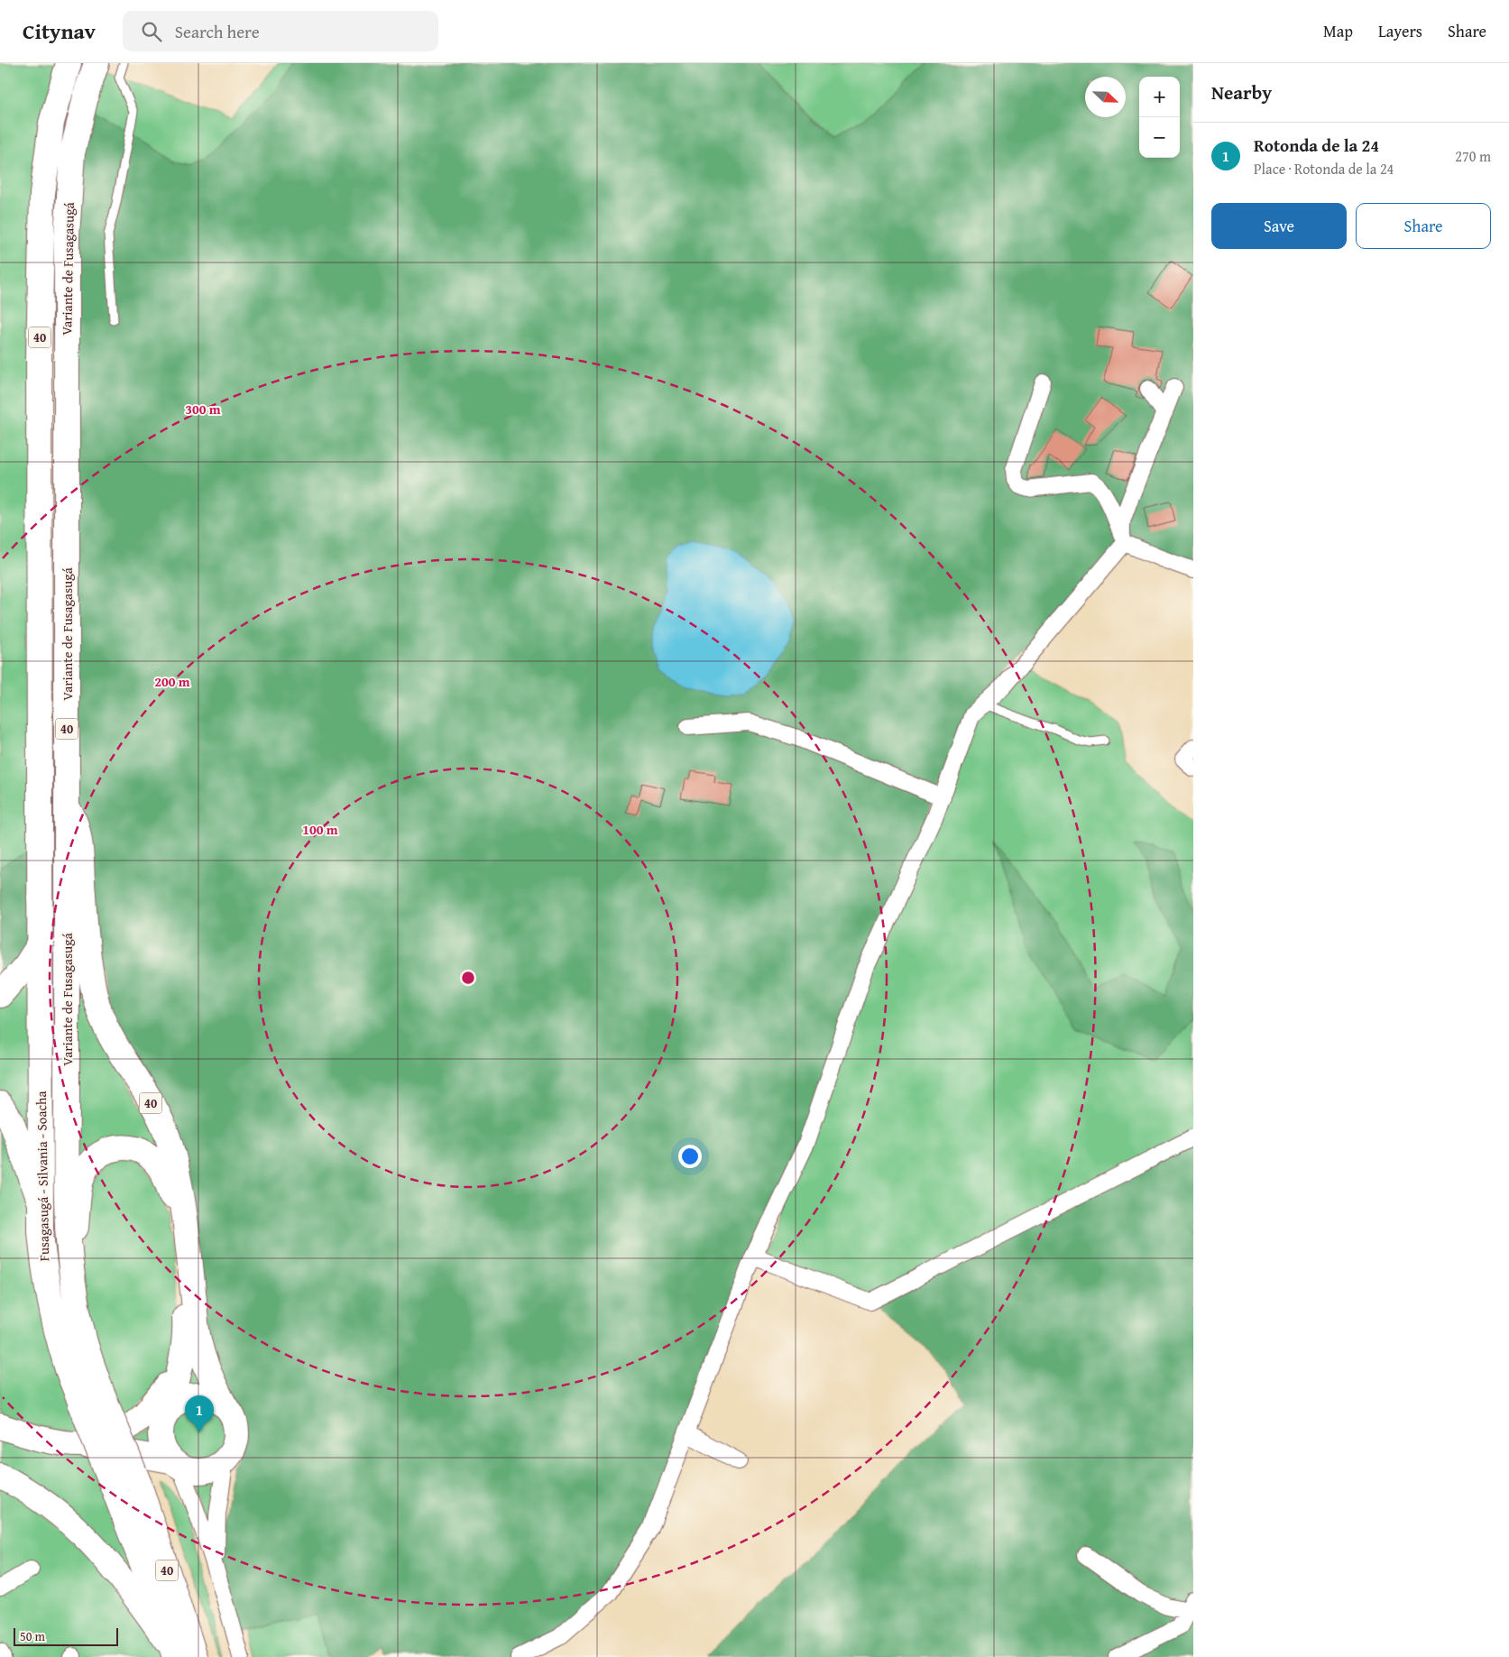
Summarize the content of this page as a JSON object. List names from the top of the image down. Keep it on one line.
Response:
{"streets":{"main road":["Variante de Fusagasugá","40","Fusagasugá - Silvania - Soacha"]},"crossings":[["Variante de Fusagasugá","40"],["Variante de Fusagasugá","Fusagasugá - Silvania - Soacha"],["40","Fusagasugá - Silvania - Soacha"]],"scale_bar":"50 m","north":"bottom right","page":{"header":"Citynav","search":"Search here","nav":["Map","Layers","Share"],"heading":"Nearby","map_buttons":["+","−"],"list":[{"mark":"1","name":"Rotonda de la 24","note":"Place · Rotonda de la 24","value":"270 m"}],"buttons":["Save","Share"],"pins":"1","scale":"50 m"},"rings":["300 m","200 m","100 m"]}
